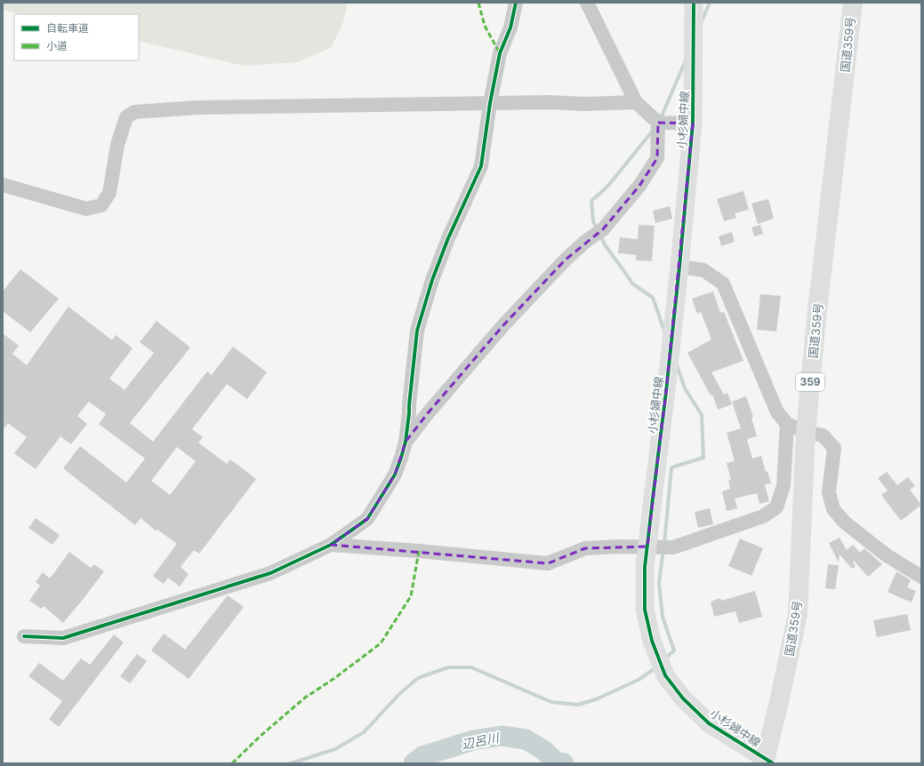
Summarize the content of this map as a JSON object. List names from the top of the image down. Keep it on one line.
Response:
{"streets":{"highway":["国道359号","359"],"main road":["小杉婦中線"]},"crossings":[["国道359号","小杉婦中線"]],"water":["辺呂川"],"legend":["自転車道","小道"]}
